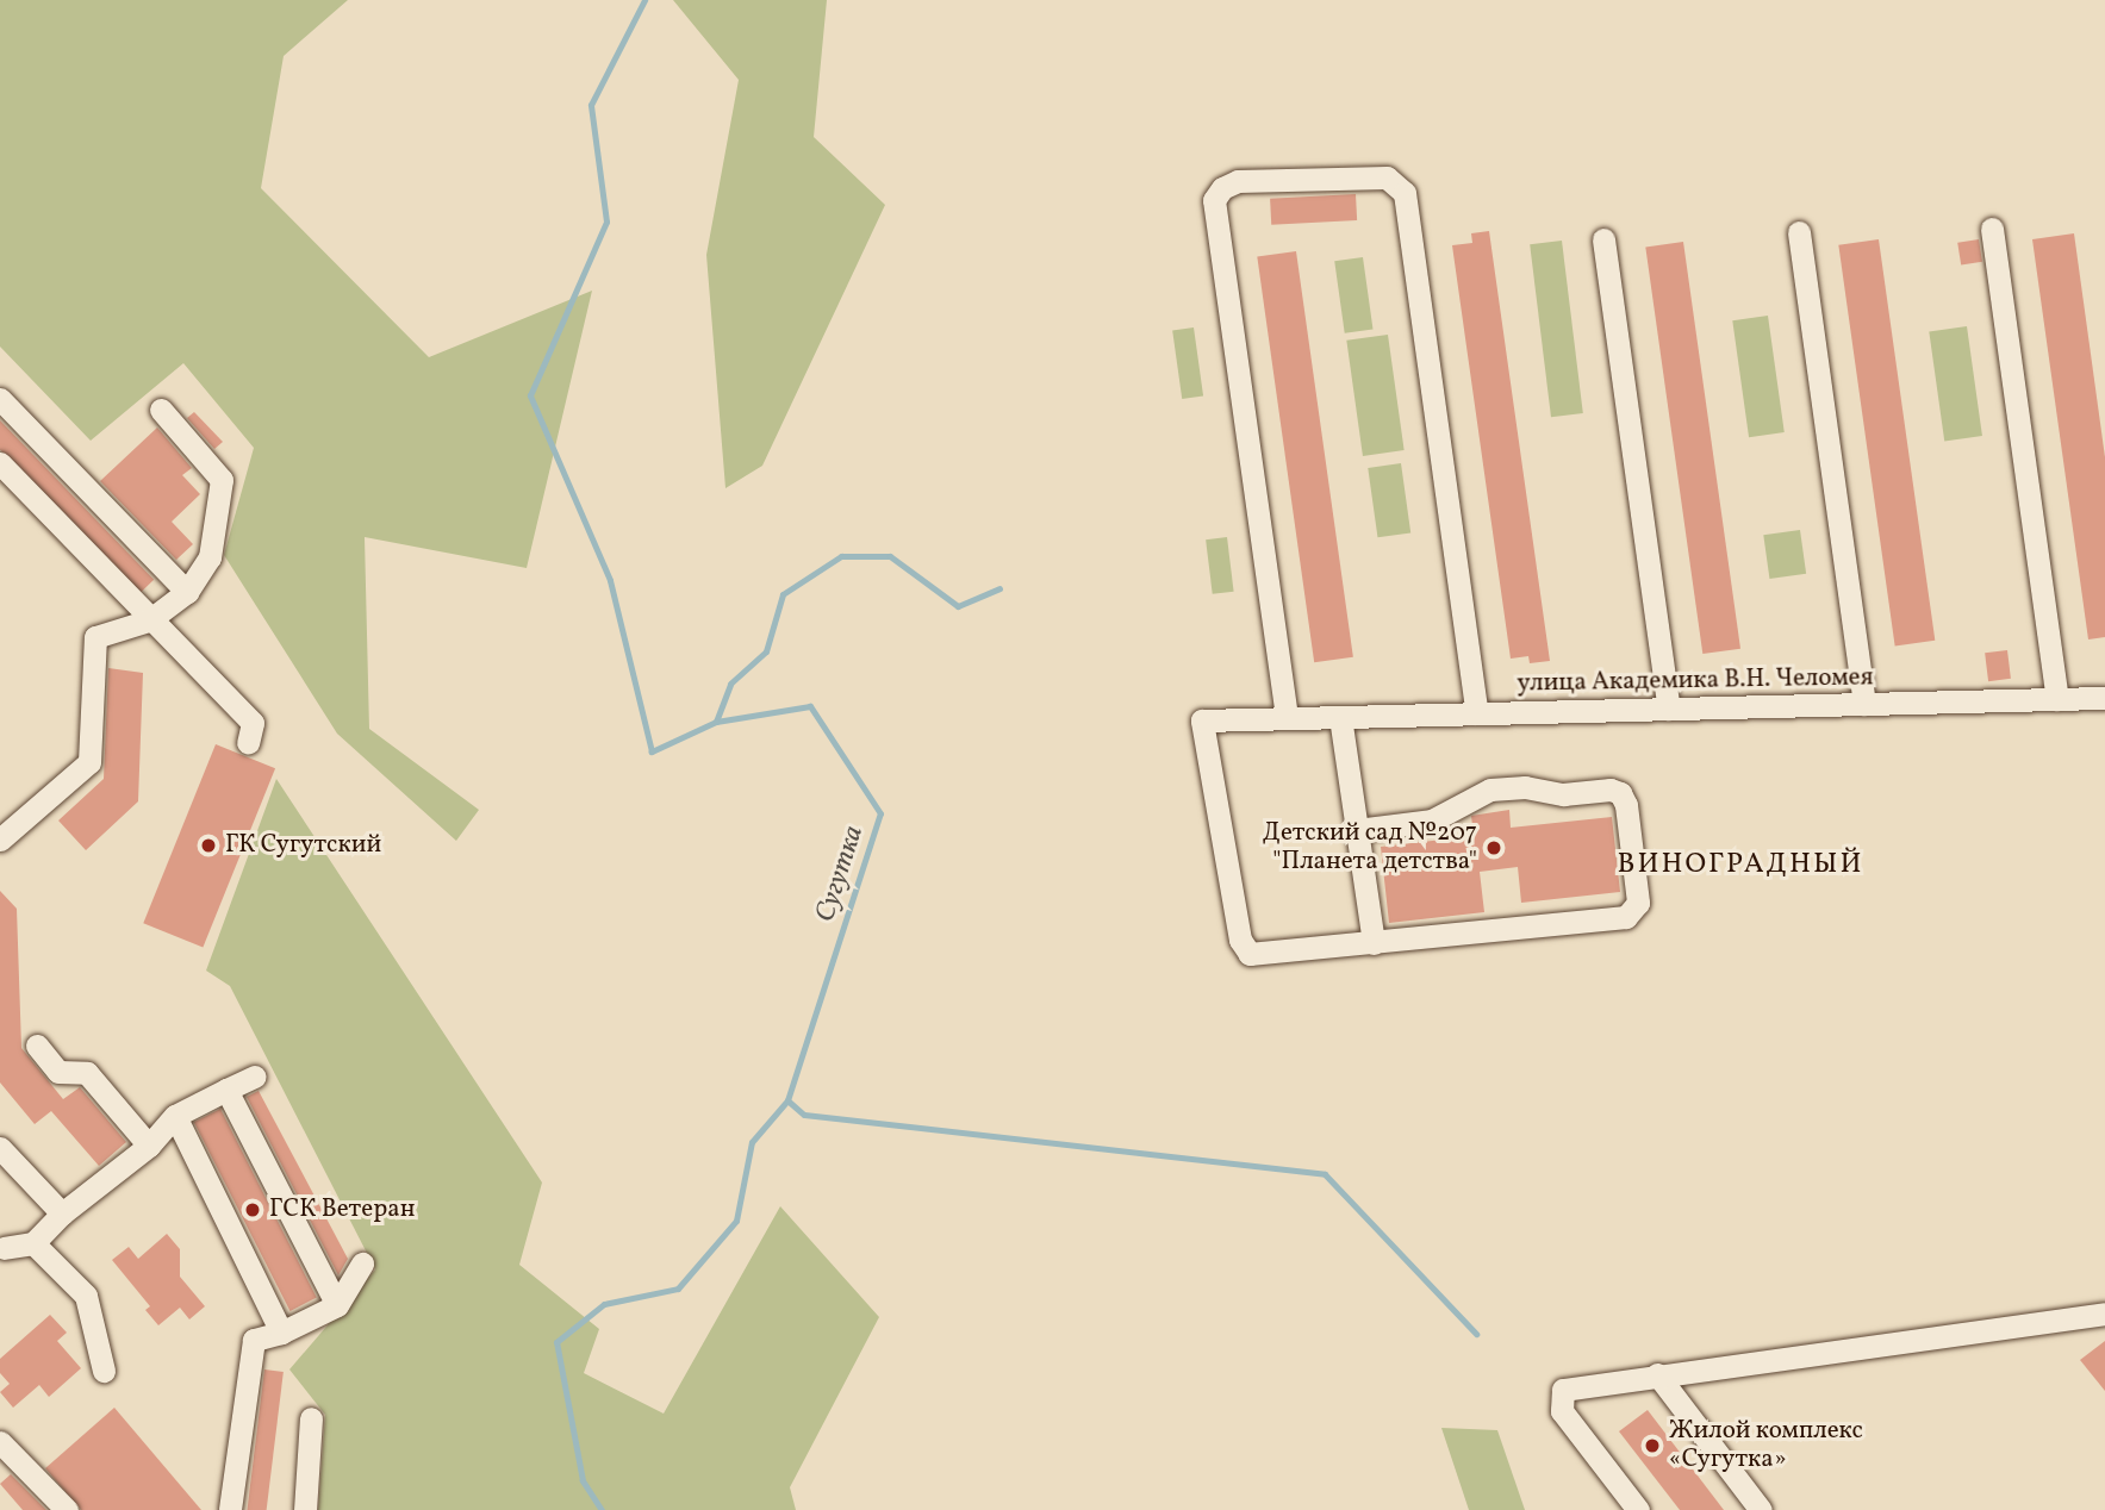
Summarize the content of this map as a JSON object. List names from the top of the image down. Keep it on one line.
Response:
{"streets":{"street":["улица Академика В.Н. Челомея"]},"districts":["ВИНОГРАДНЫЙ"],"water":["Сугутка"],"places":["ГК Сугутский","Детский сад №207 \"Планета детства\"","ГСК Ветеран","Жилой комплекс «Сугутка»"]}
